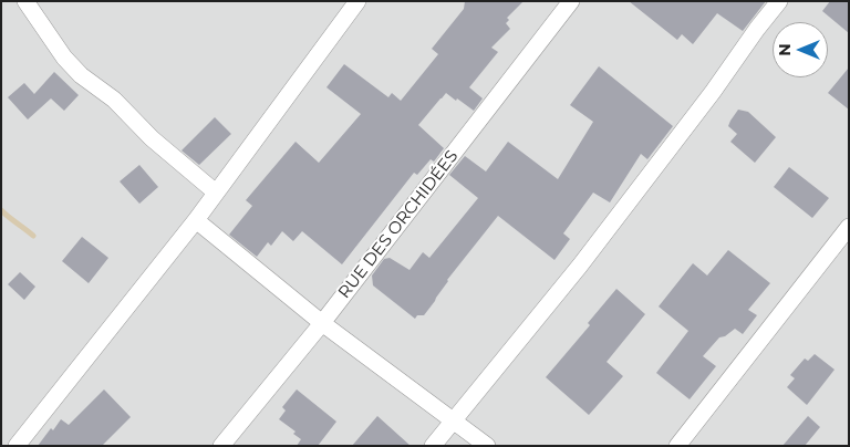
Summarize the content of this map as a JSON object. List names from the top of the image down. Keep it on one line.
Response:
{"streets":{"street":["RUE DES ORCHIDÉES"]},"north":"left"}
